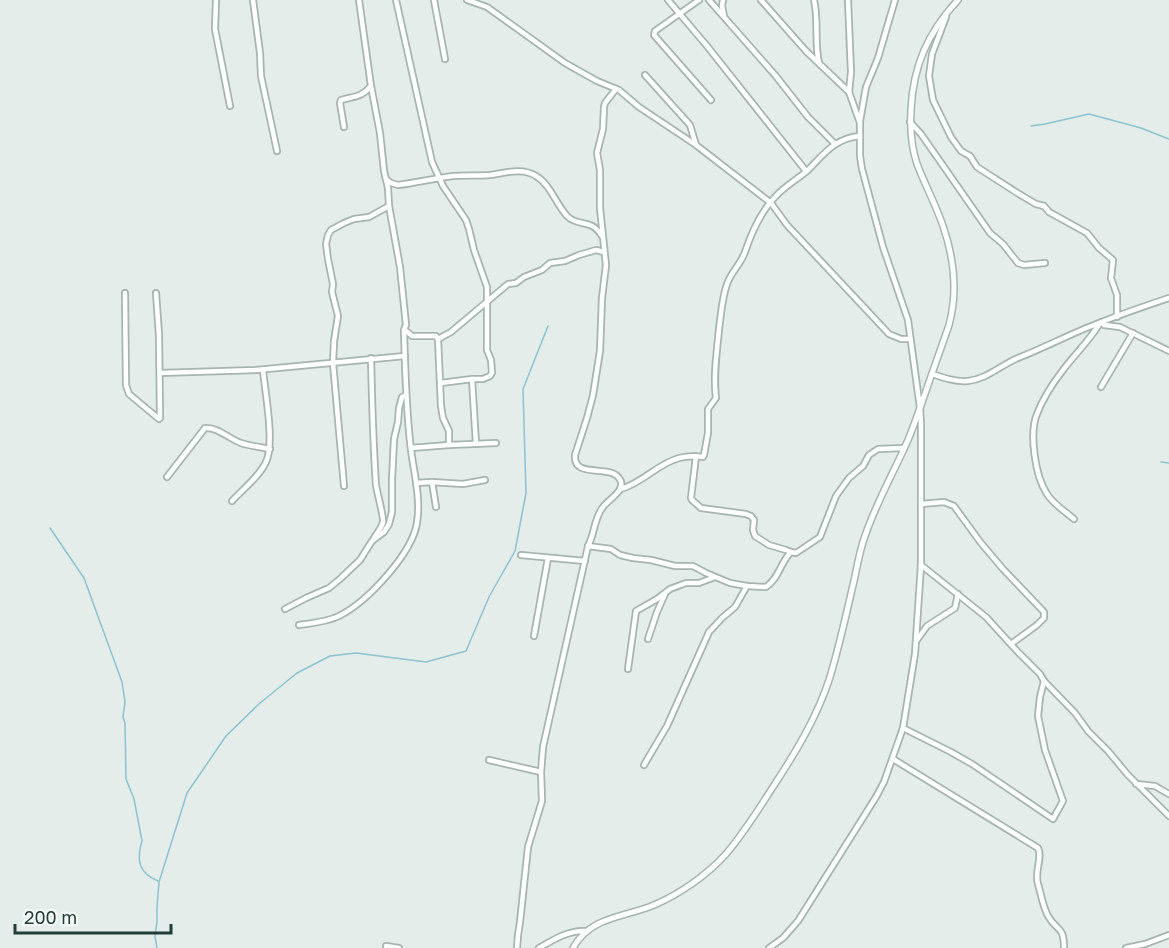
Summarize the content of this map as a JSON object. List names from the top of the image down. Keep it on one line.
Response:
{"scale_bar":"200 m"}
